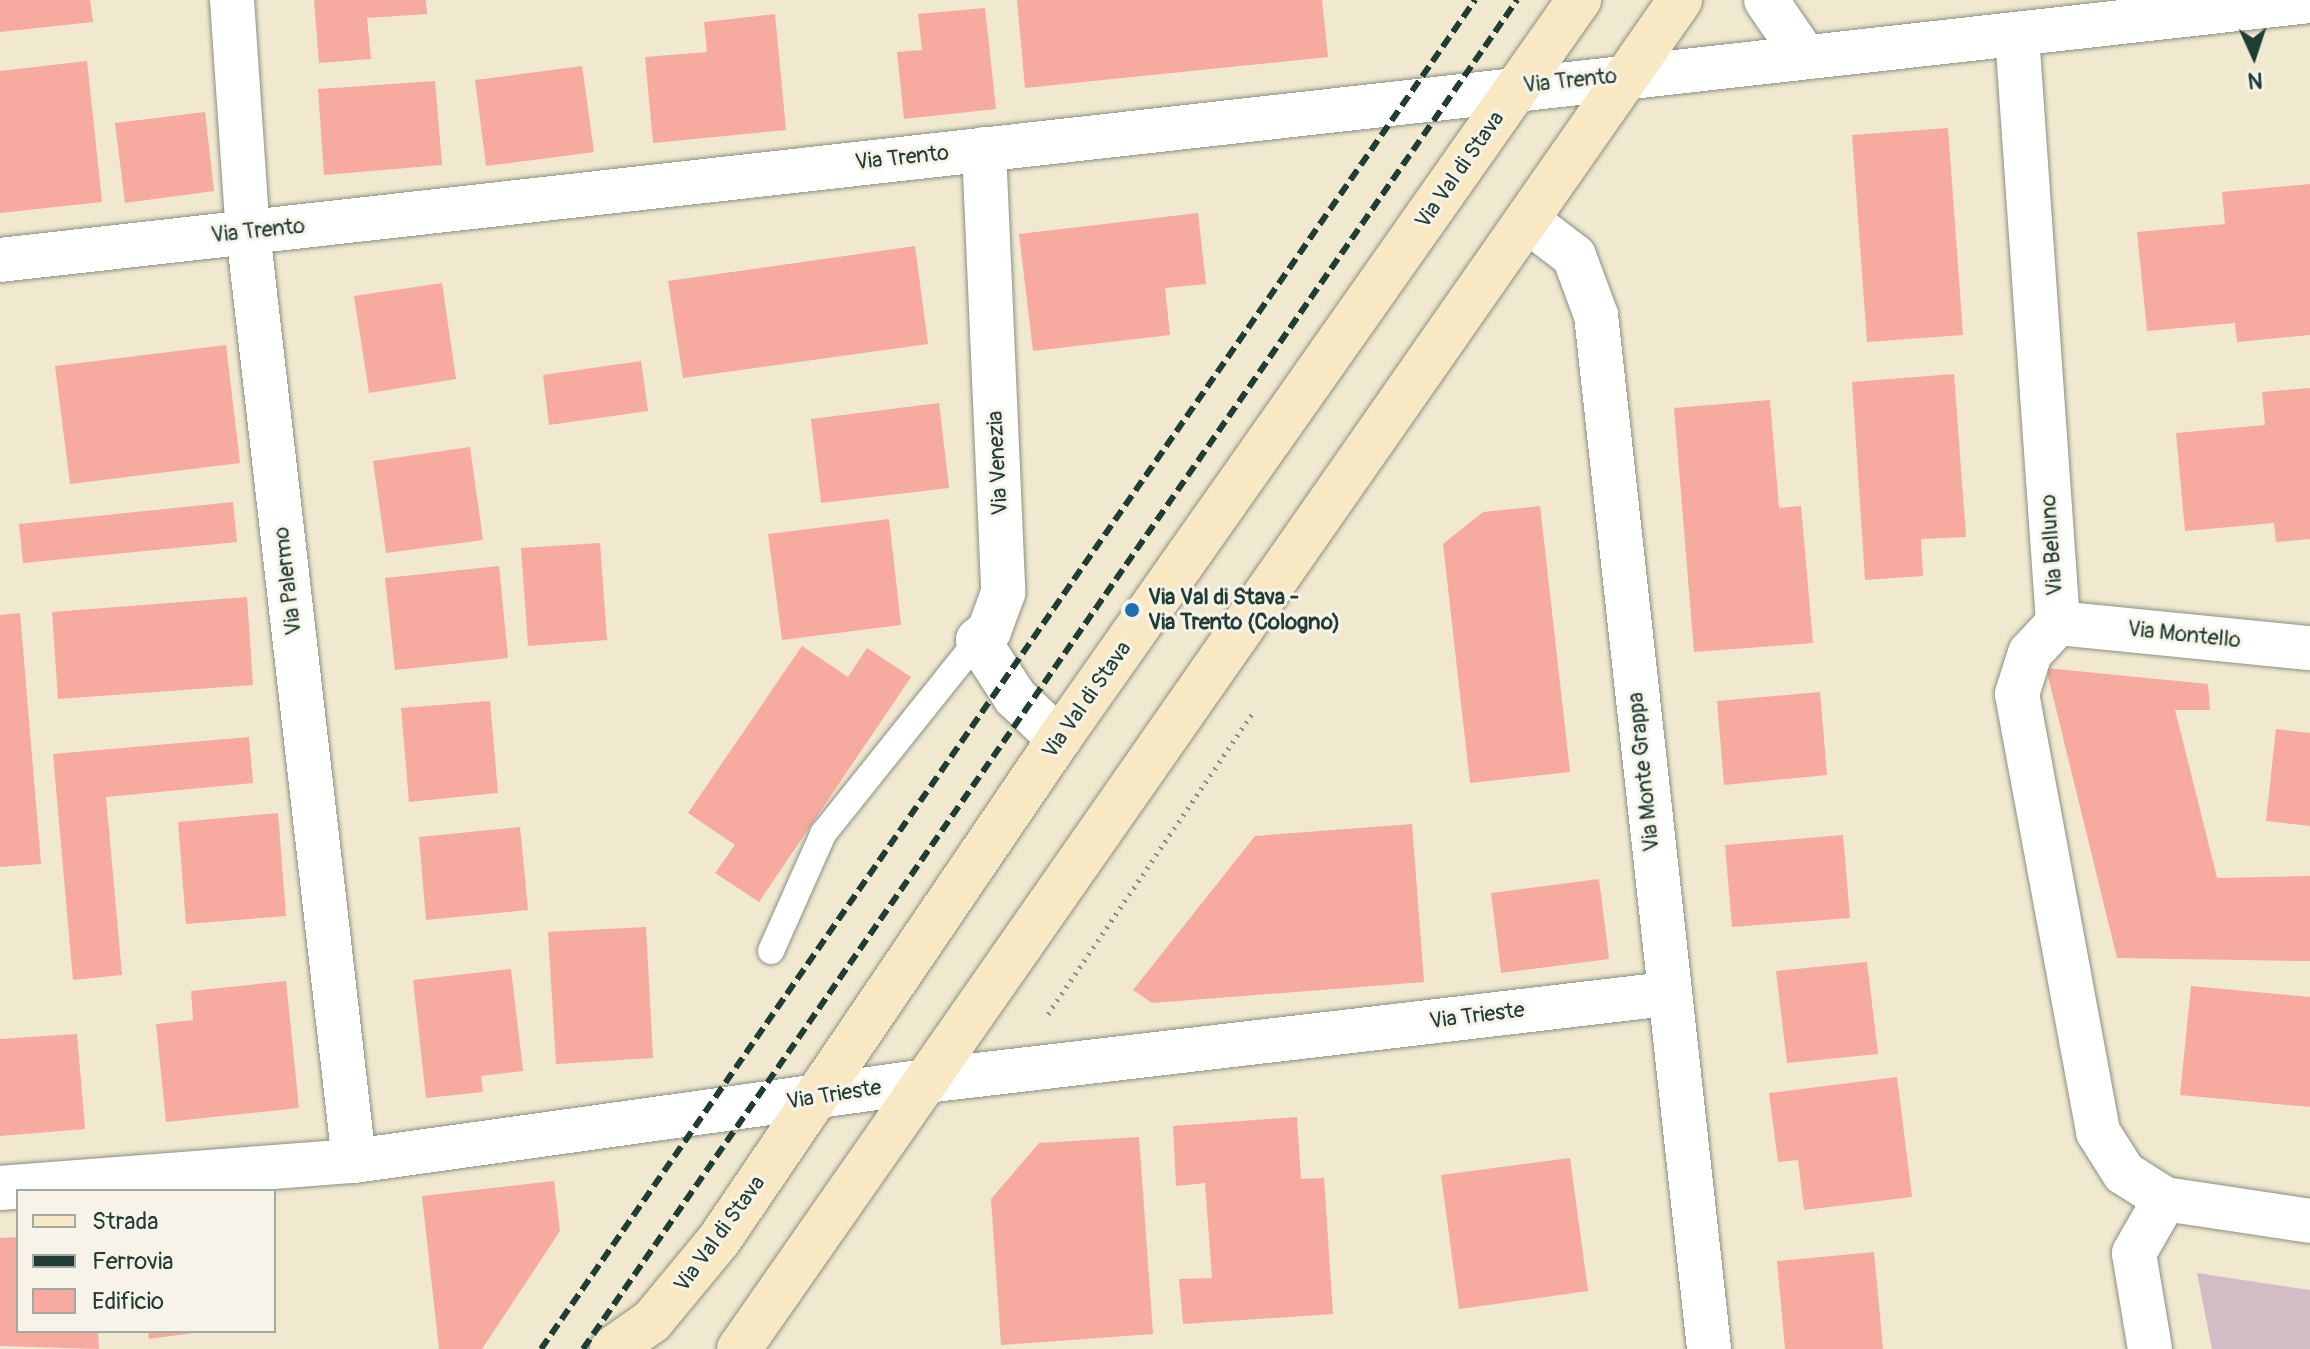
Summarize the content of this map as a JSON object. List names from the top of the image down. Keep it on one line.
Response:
{"streets":{"street":["Via Trento","Via Val di Stava","Via Venezia","Via Belluno","Via Palermo","Via Montello","Via Monte Grappa","Via Trieste"]},"crossings":[["Via Trento","Via Val di Stava"],["Via Trento","Via Venezia"],["Via Trento","Via Belluno"],["Via Trento","Via Palermo"],["Via Val di Stava","Via Trieste"],["Via Belluno","Via Montello"],["Via Palermo","Via Trieste"],["Via Monte Grappa","Via Trieste"]],"places":["Via Val di Stava - Via Trento (Cologno)"],"legend":["Strada","Ferrovia","Edificio"],"north":"bottom"}
